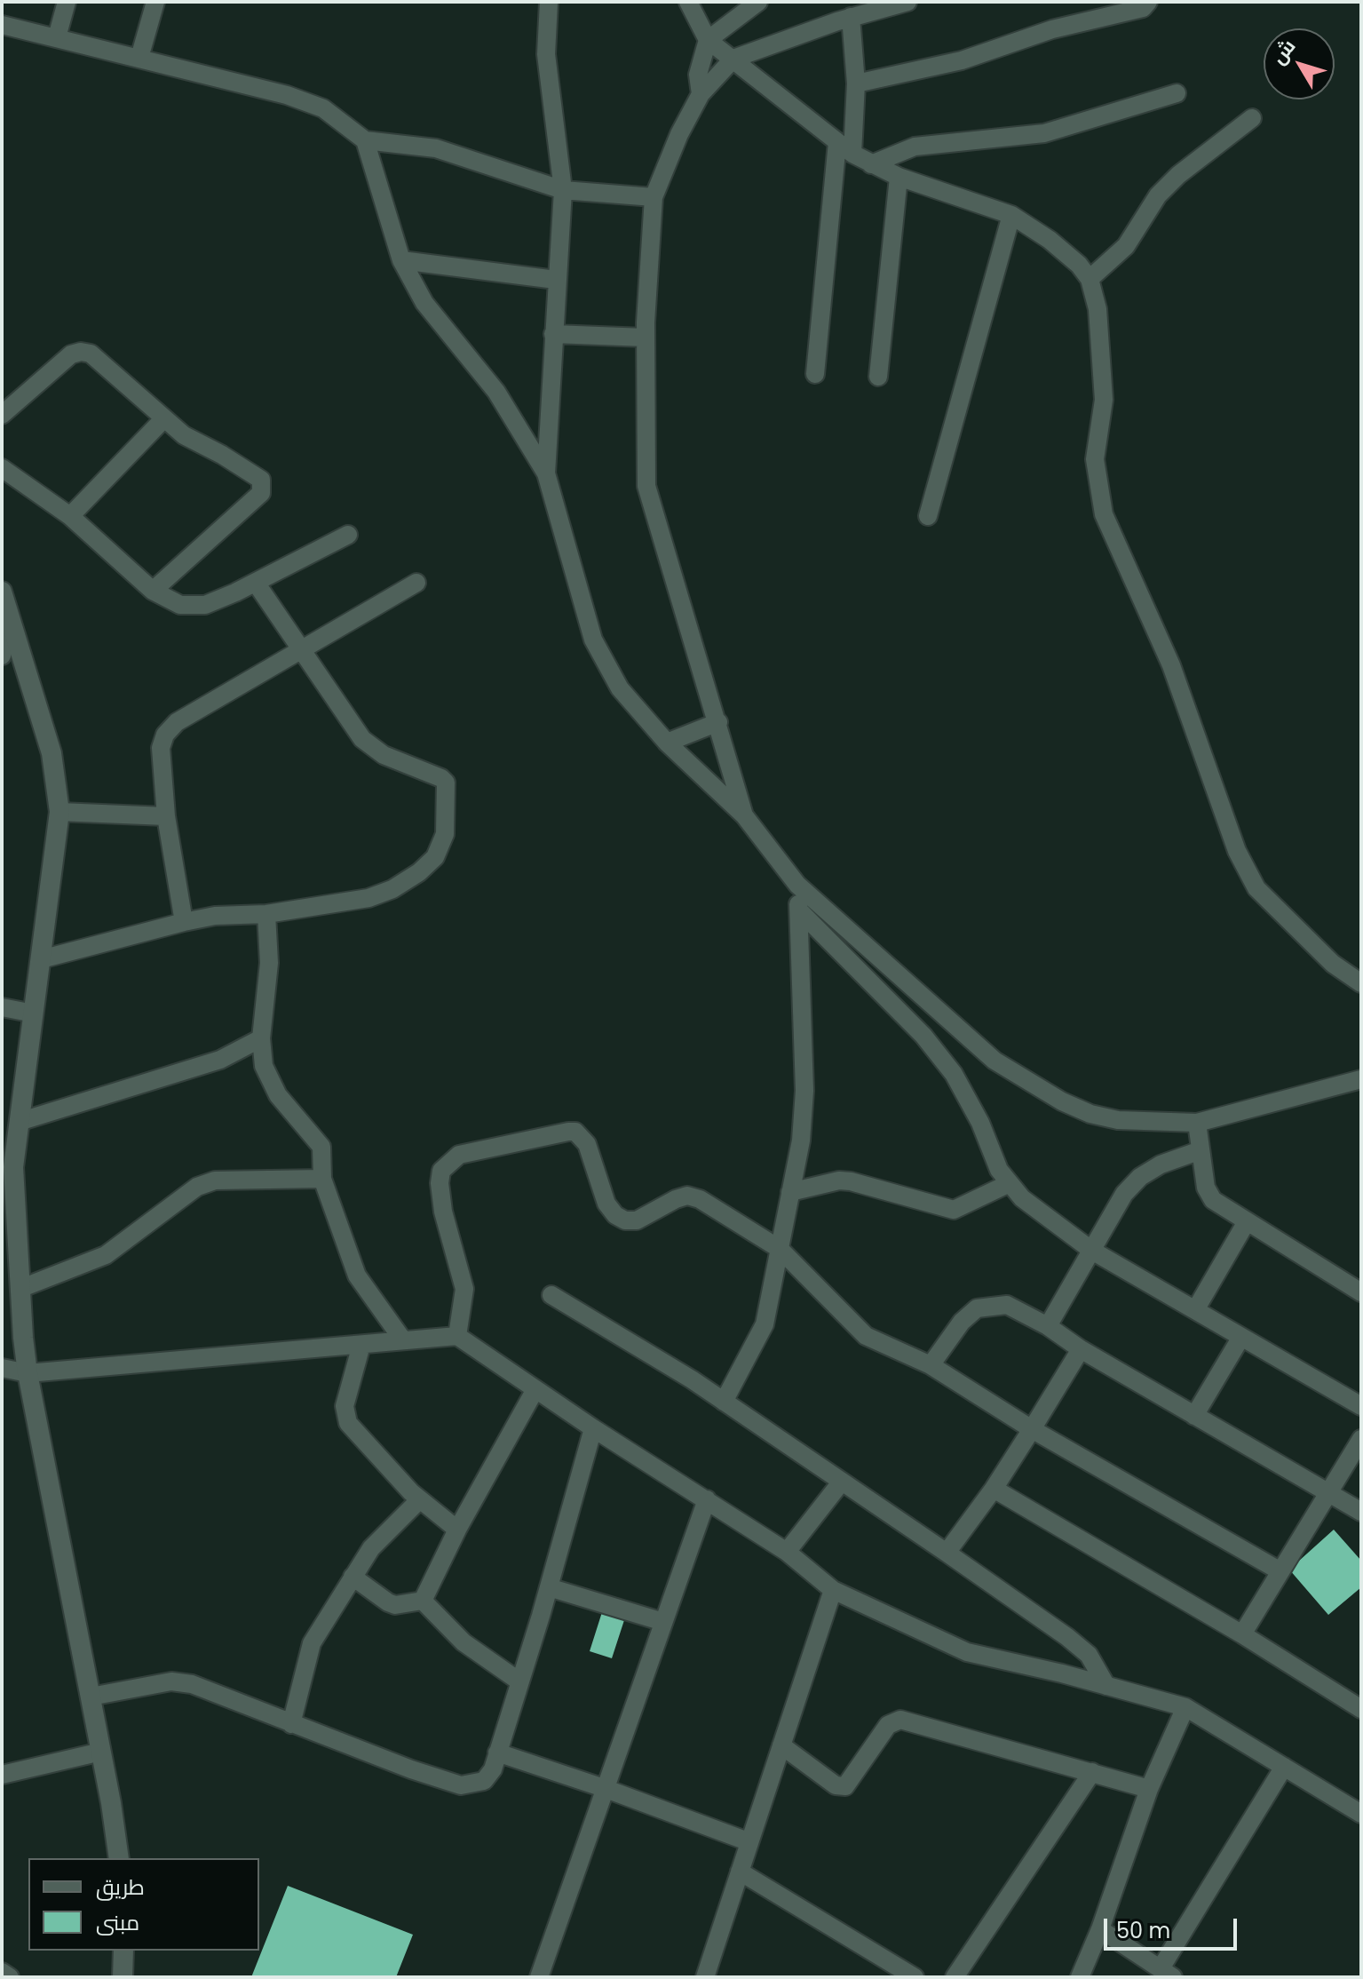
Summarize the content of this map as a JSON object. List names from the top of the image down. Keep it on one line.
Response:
{"legend":["طريق","مبنى"],"scale_bar":"50 m","north":"top left"}
